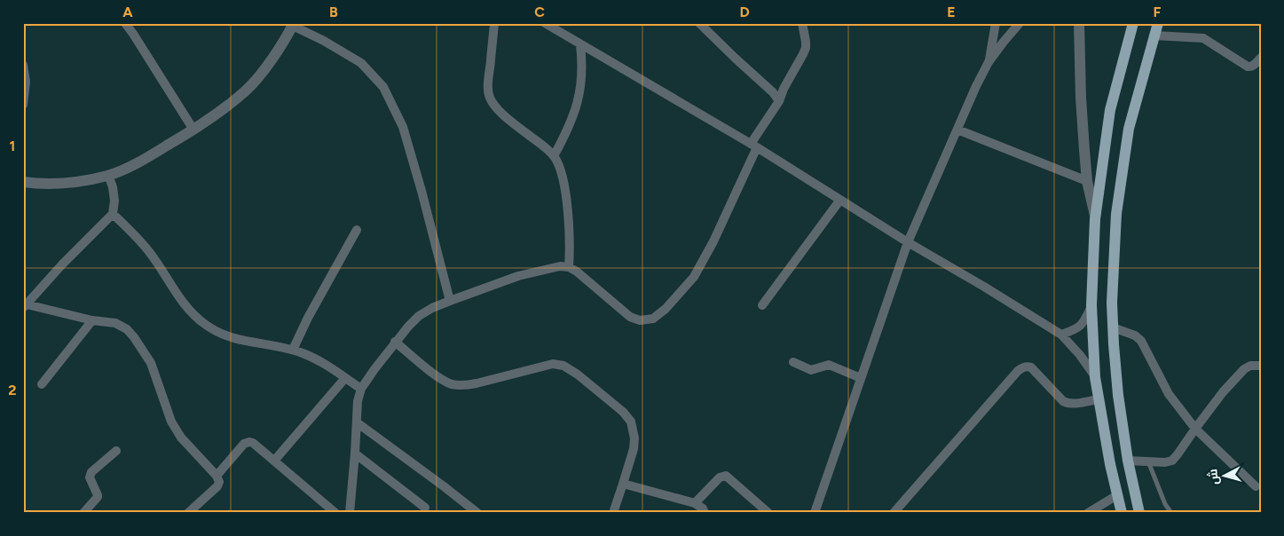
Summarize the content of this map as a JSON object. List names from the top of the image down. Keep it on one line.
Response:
{"north":"left","grid":{"columns":["A","B","C","D","E","F"],"rows":["1","2"]}}
